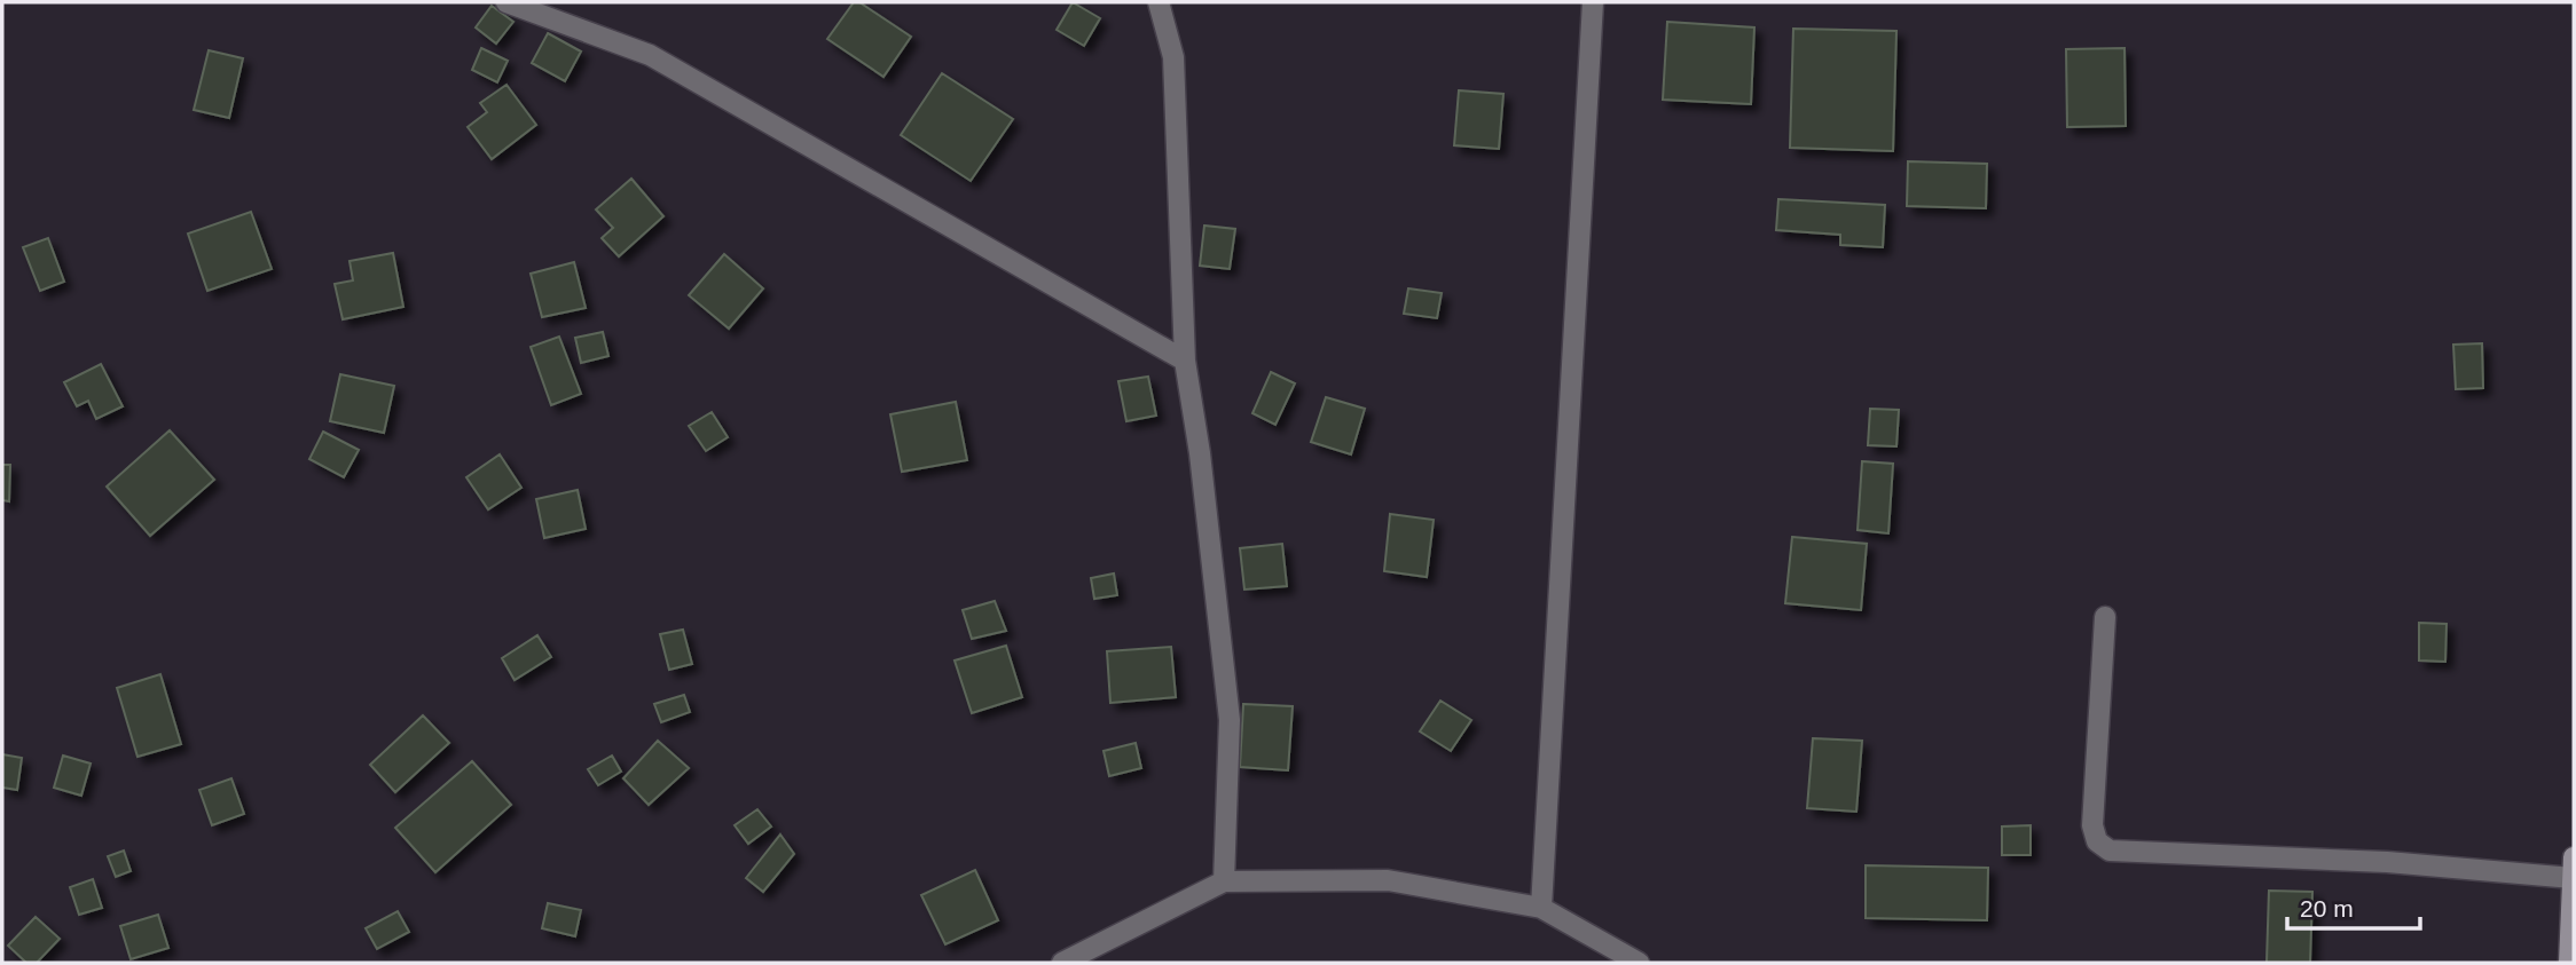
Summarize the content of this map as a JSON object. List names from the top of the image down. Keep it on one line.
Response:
{"scale_bar":"20 m"}
